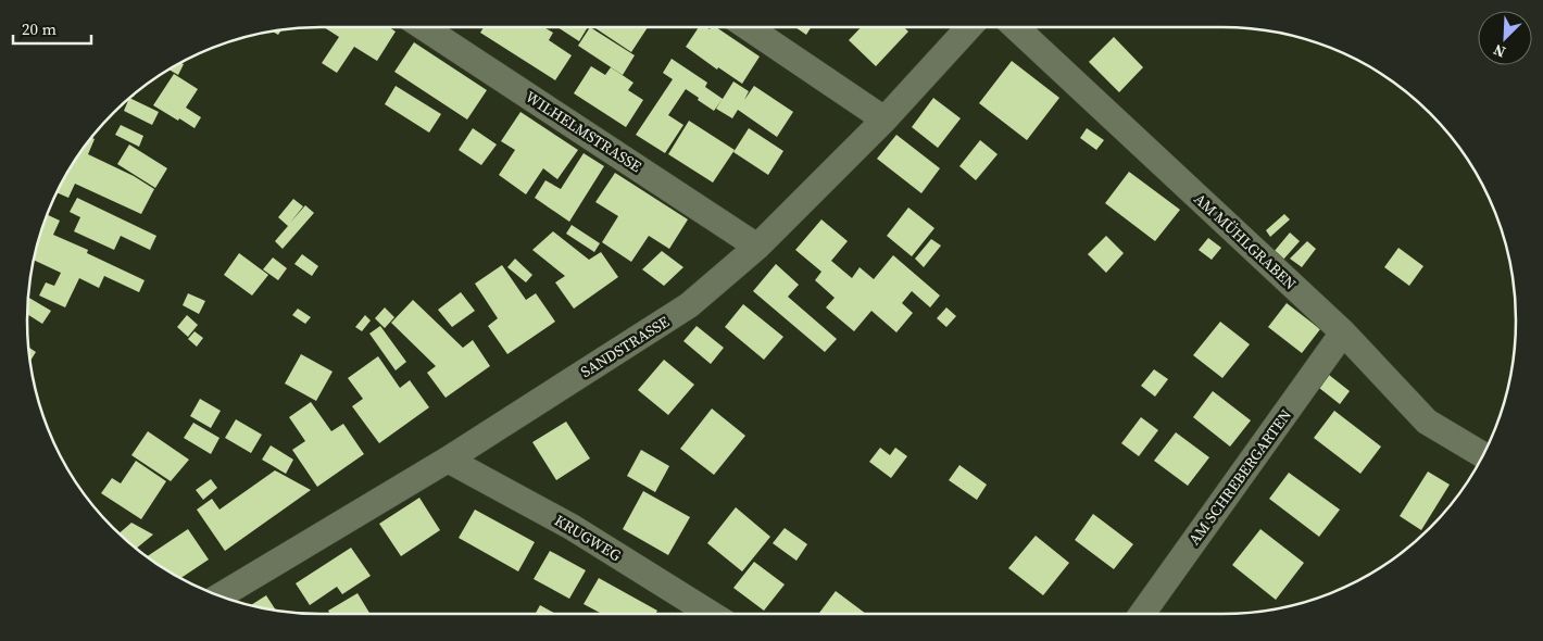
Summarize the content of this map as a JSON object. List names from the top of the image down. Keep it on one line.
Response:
{"streets":{"street":["WILHELMSTRASSE","AM MÜHLGRABEN","SANDSTRASSE","AM SCHREBERGARTEN","KRUGWEG"]},"crossings":[["WILHELMSTRASSE","SANDSTRASSE"],["AM MÜHLGRABEN","AM SCHREBERGARTEN"],["SANDSTRASSE","KRUGWEG"]],"scale_bar":"20 m","north":"bottom left"}
